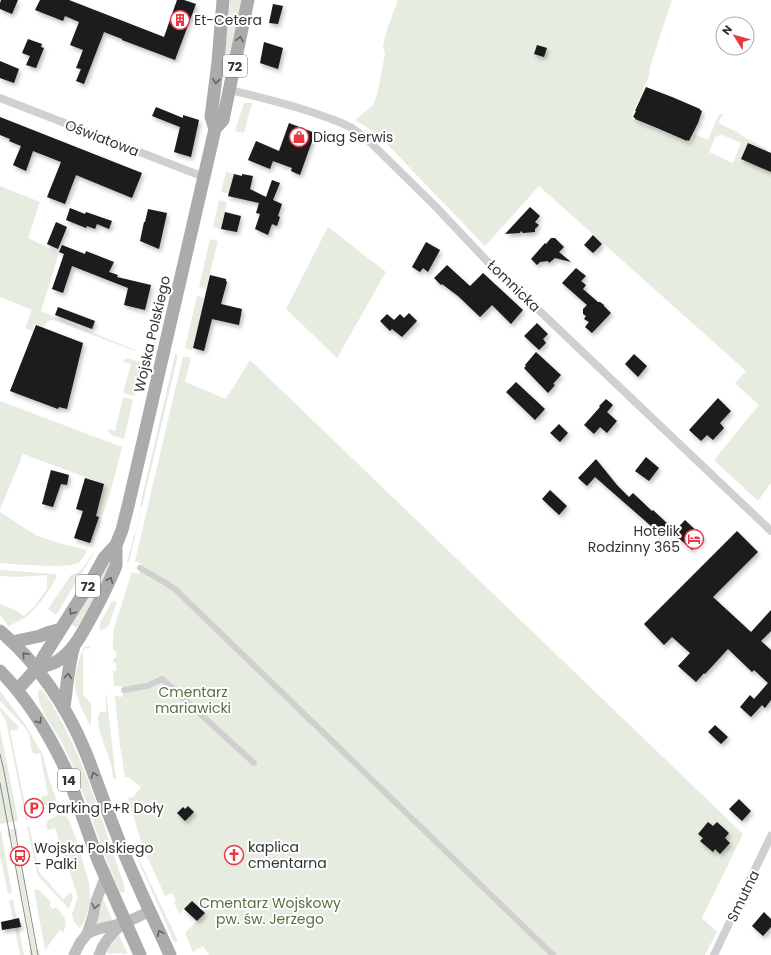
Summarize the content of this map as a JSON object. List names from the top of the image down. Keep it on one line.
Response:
{"streets":{"main road":["72","Wojska Polskiego","14"],"street":["Oświatowa","Łomnicka","Smutna"]},"crossings":[["72","Wojska Polskiego"],["72","14"],["Oświatowa","Wojska Polskiego"],["Łomnicka","Wojska Polskiego"],["Wojska Polskiego","14"]],"parks":["Cmentarz mariawicki","Cmentarz Wojskowy pw. św. Jerzego"],"places":{"building":["Et-Cetera"],"shop":["Diag Serwis"],"hotel":["Hotelik Rodzinny 365"],"parking":["Parking P+R Doły"],"church":["kaplica cmentarna"],"bus stop":["Wojska Polskiego - Palki"]},"north":"top left"}
